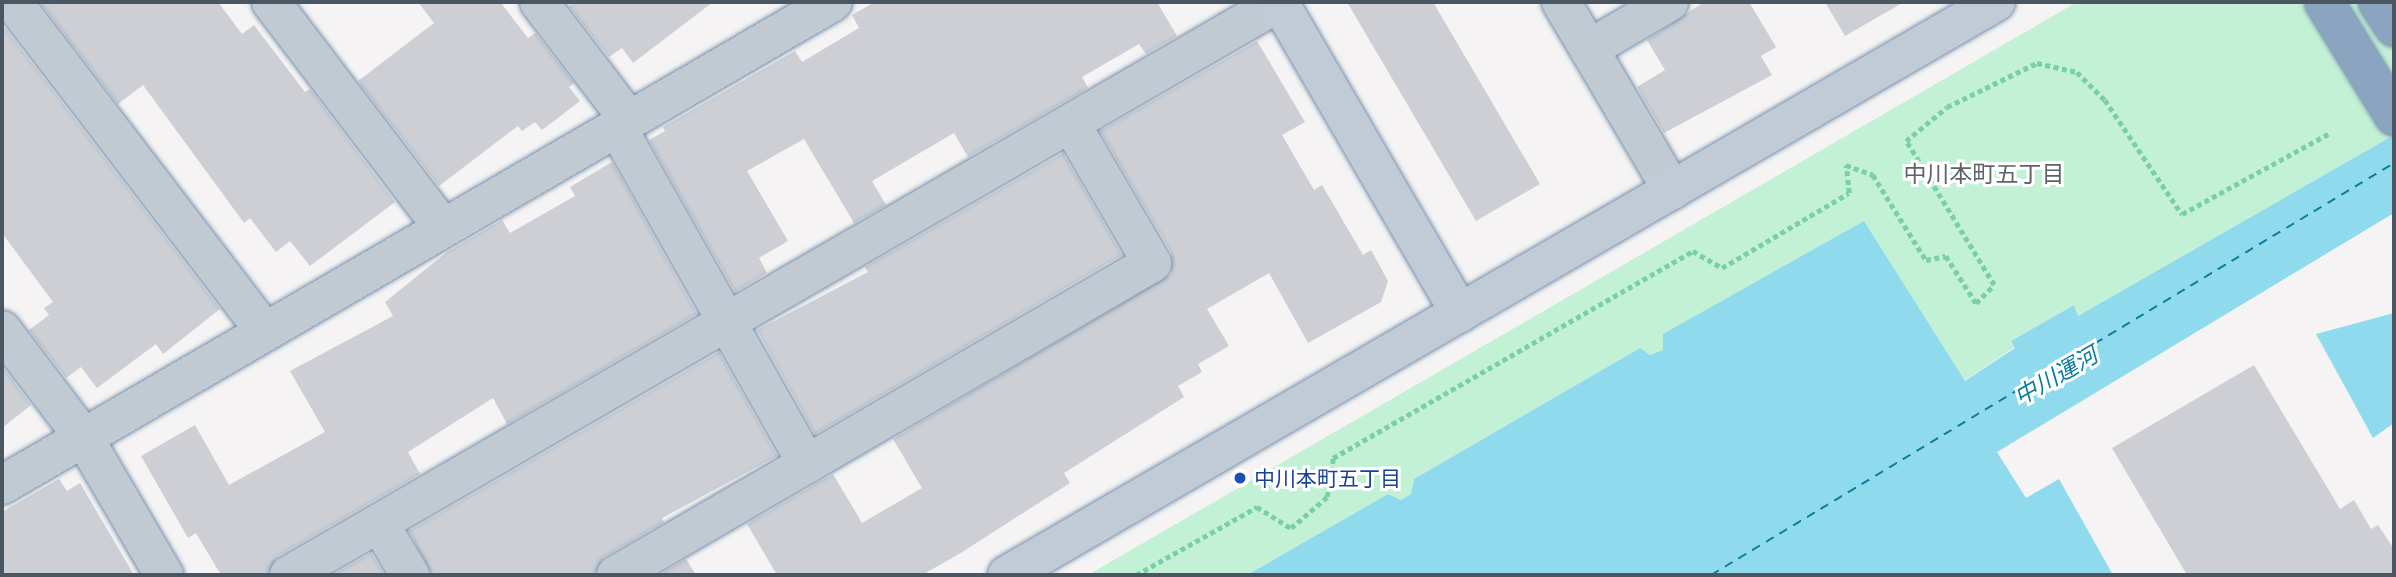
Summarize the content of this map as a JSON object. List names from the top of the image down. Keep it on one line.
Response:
{"districts":["中川本町五丁目"],"water":["中川運河"],"places":["中川本町五丁目"]}
